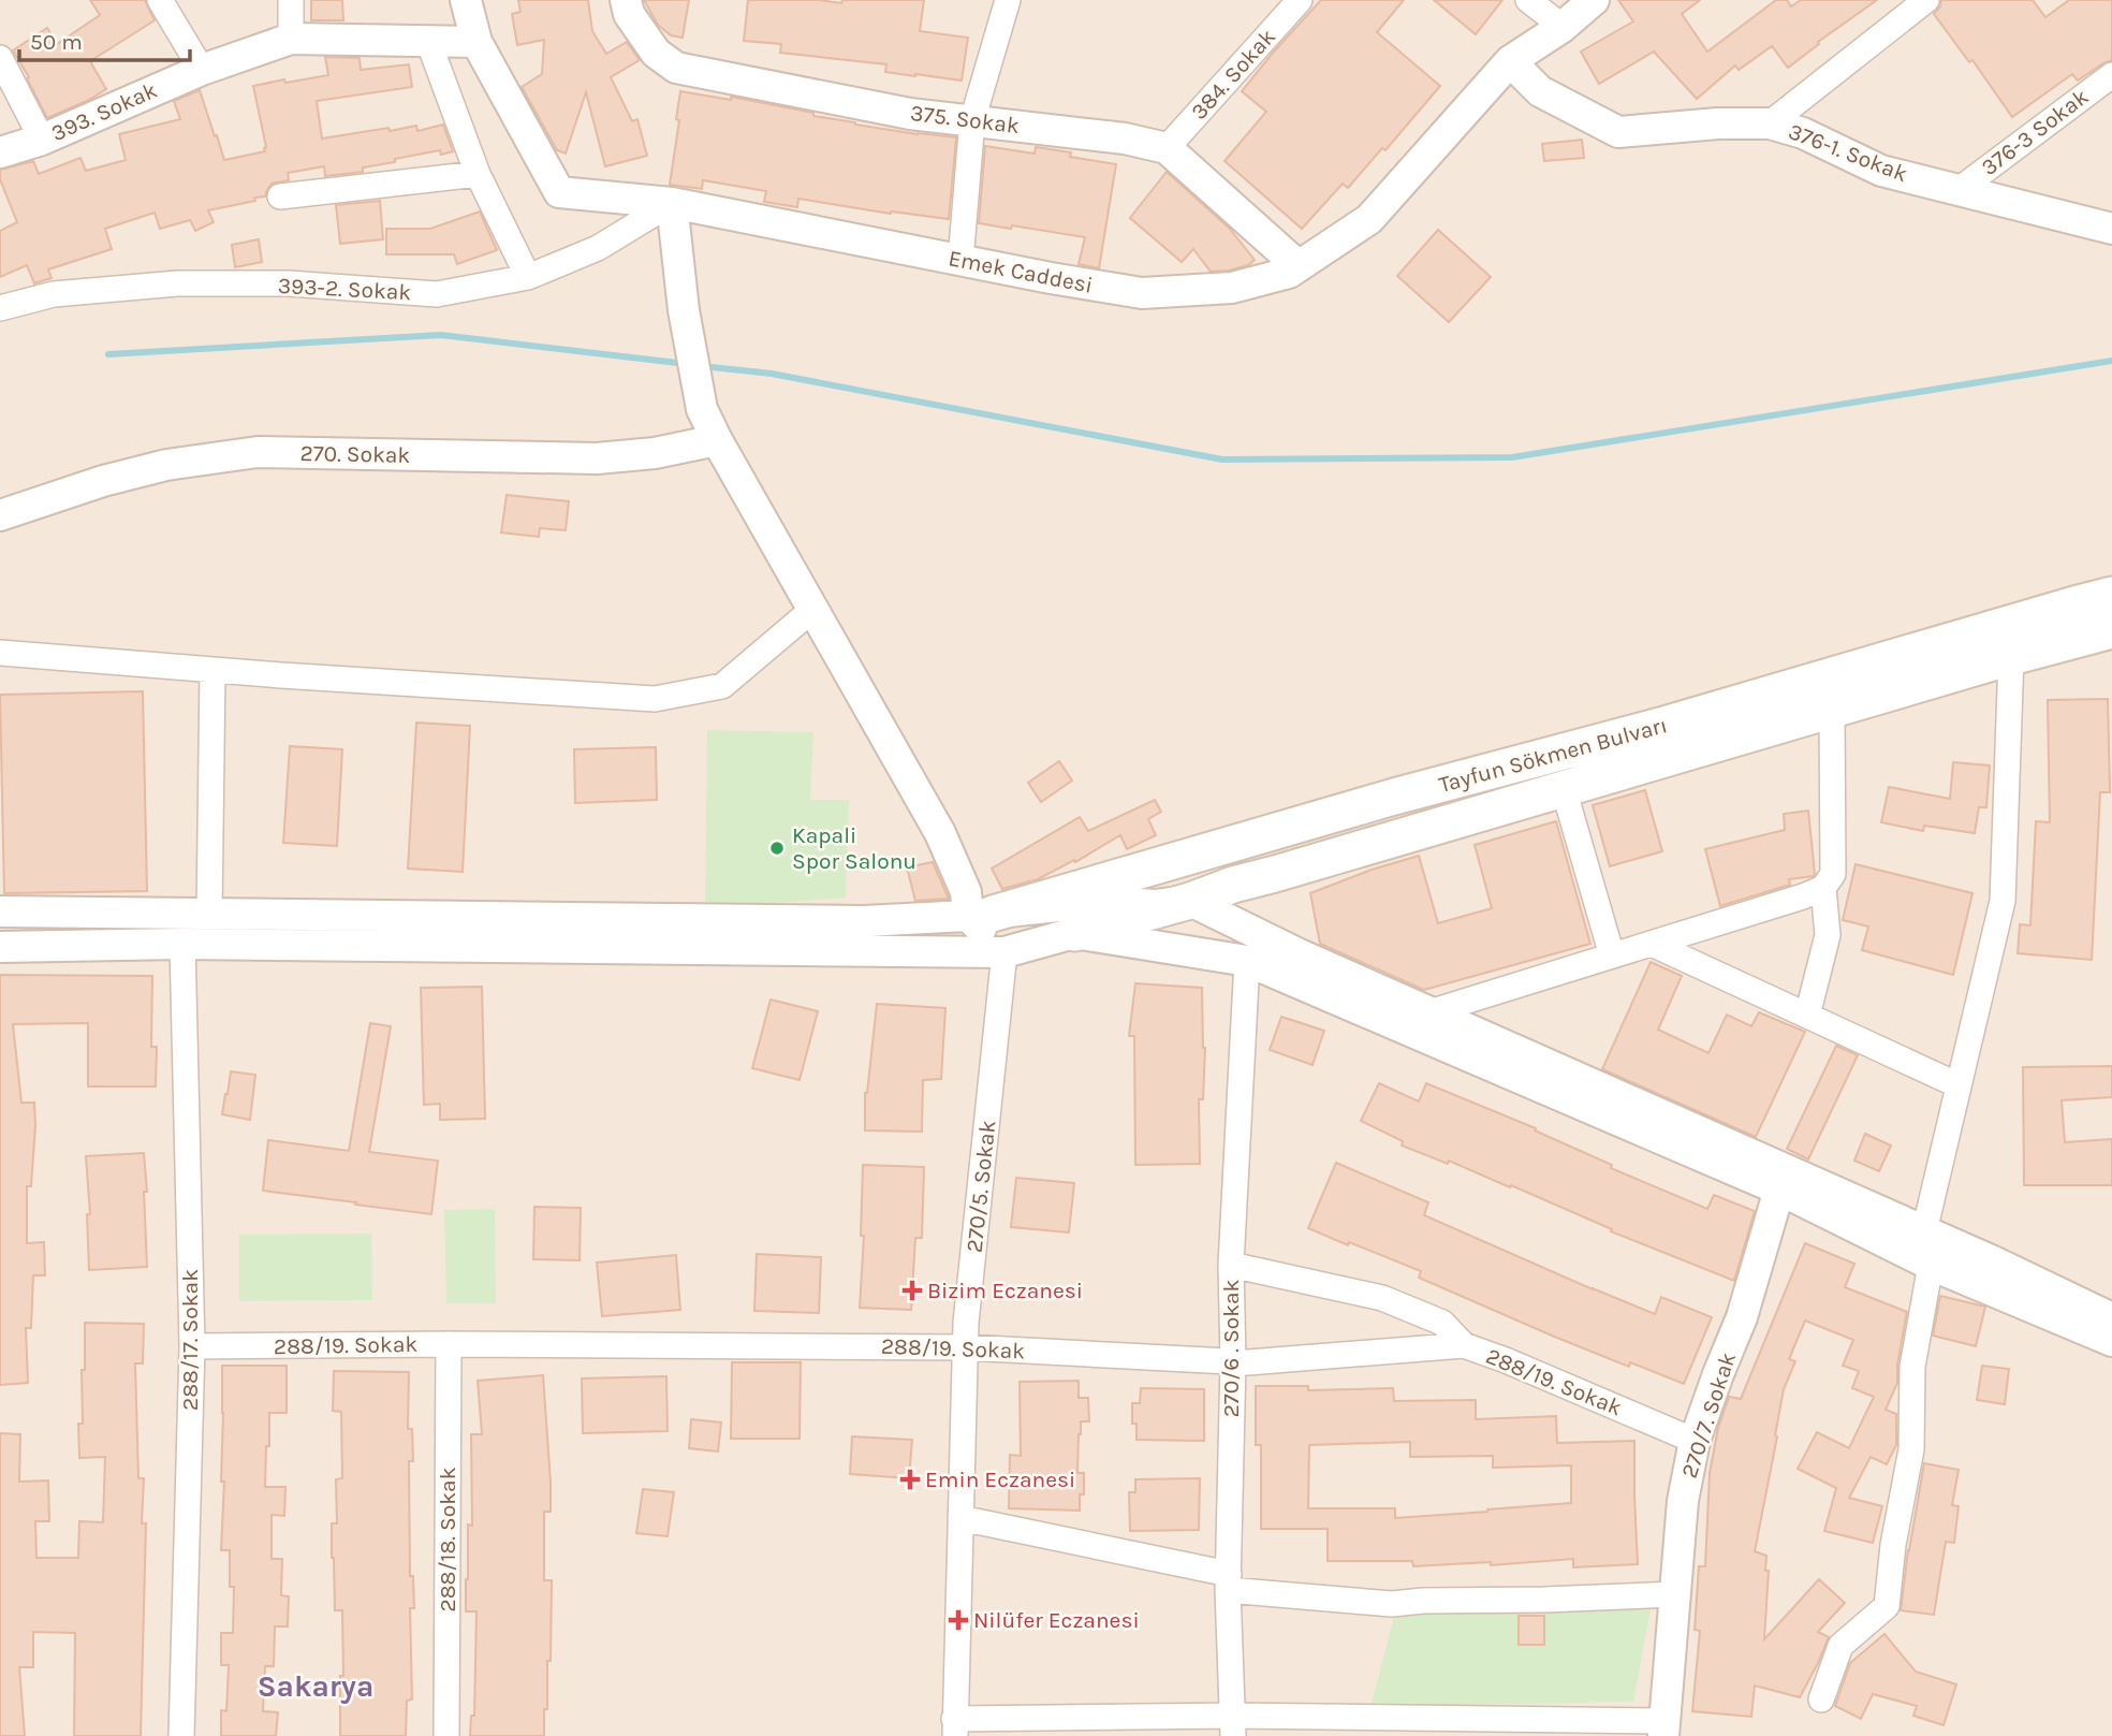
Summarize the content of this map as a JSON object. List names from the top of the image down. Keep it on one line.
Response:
{"streets":{"main road":["Tayfun Sökmen Bulvarı"],"street":["384. Sokak","393. Sokak","375. Sokak","376-3 Sokak","376-1. Sokak","Emek Caddesi","393-2. Sokak","270. Sokak","270/5. Sokak","288/17. Sokak","288/19. Sokak","270/6 . Sokak","270/7. Sokak","288/18. Sokak"]},"crossings":[["384. Sokak","375. Sokak"],["393. Sokak","Emek Caddesi"],["375. Sokak","Emek Caddesi"],["376-3 Sokak","376-1. Sokak"],["376-1. Sokak","Emek Caddesi"],["Emek Caddesi","393-2. Sokak"],["270/5. Sokak","288/19. Sokak"],["288/17. Sokak","288/19. Sokak"],["288/19. Sokak","270/6 . Sokak"],["288/19. Sokak","270/7. Sokak"],["288/19. Sokak","288/18. Sokak"]],"districts":["Sakarya"],"places":{"other":["Kapali Spor Salonu"],"health":["Bizim Eczanesi","Emin Eczanesi","Nilüfer Eczanesi"]},"scale_bar":"50 m"}
